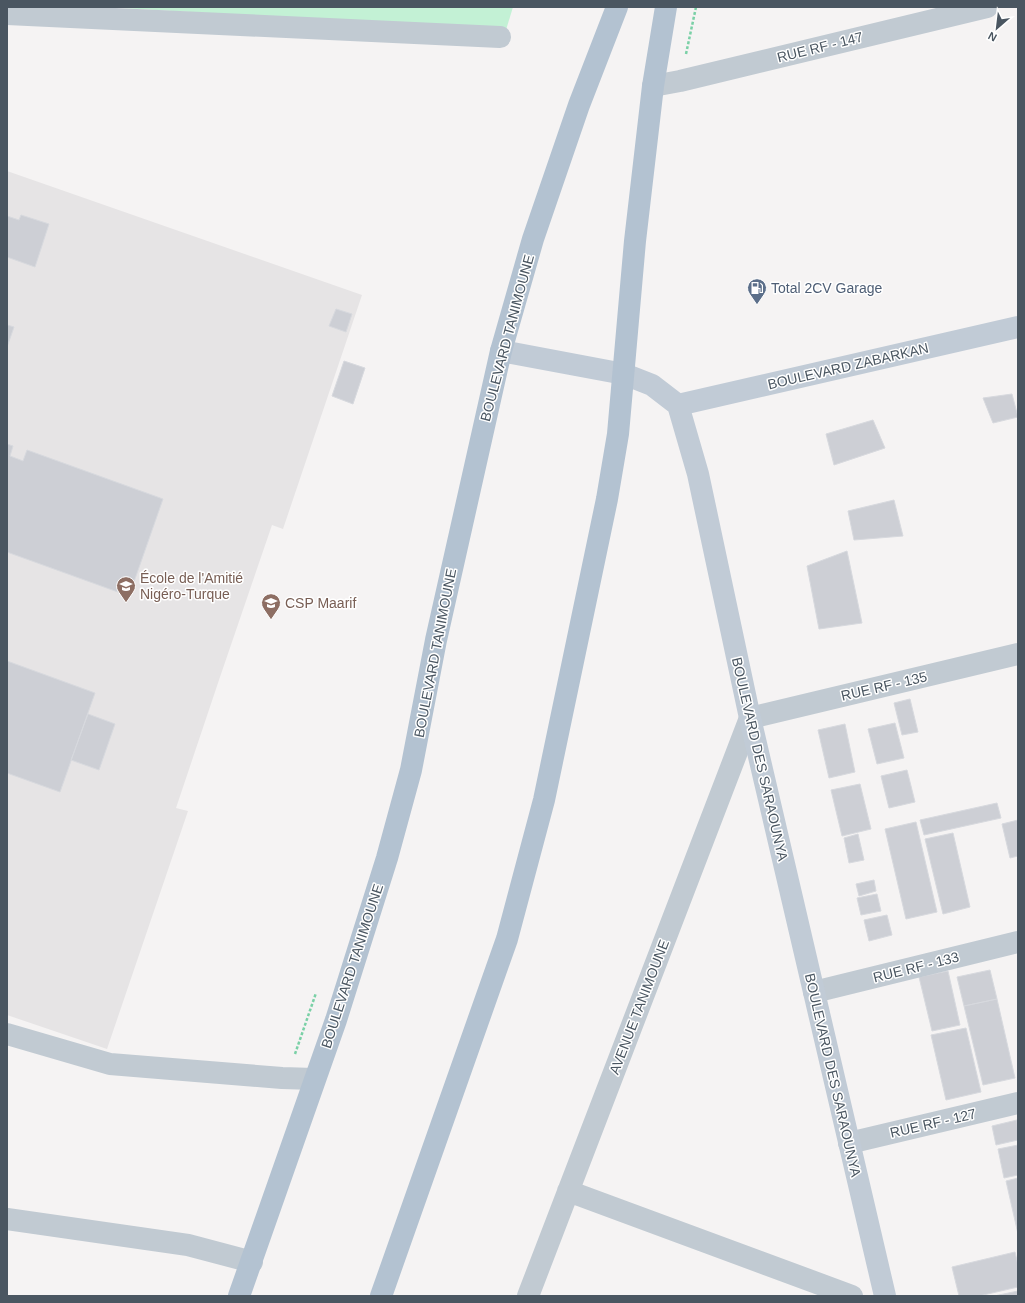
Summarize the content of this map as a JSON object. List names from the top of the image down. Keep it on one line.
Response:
{"streets":{"main road":["BOULEVARD TANIMOUNE","BOULEVARD ZABARKAN","BOULEVARD DES SARAOUNYA"],"street":["RUE RF - 147","RUE RF - 135","RUE RF - 133","AVENUE TANIMOUNE","RUE RF - 127"]},"crossings":[["BOULEVARD ZABARKAN","BOULEVARD DES SARAOUNYA"],["RUE RF - 135","BOULEVARD DES SARAOUNYA"],["RUE RF - 135","AVENUE TANIMOUNE"],["BOULEVARD DES SARAOUNYA","RUE RF - 133"],["BOULEVARD DES SARAOUNYA","AVENUE TANIMOUNE"],["BOULEVARD DES SARAOUNYA","RUE RF - 127"]],"places":{"fuel station":["Total 2CV Garage"],"school or university":["École de l'Amitié Nigéro-Turque","CSP Maarif"]},"north":"bottom left"}
